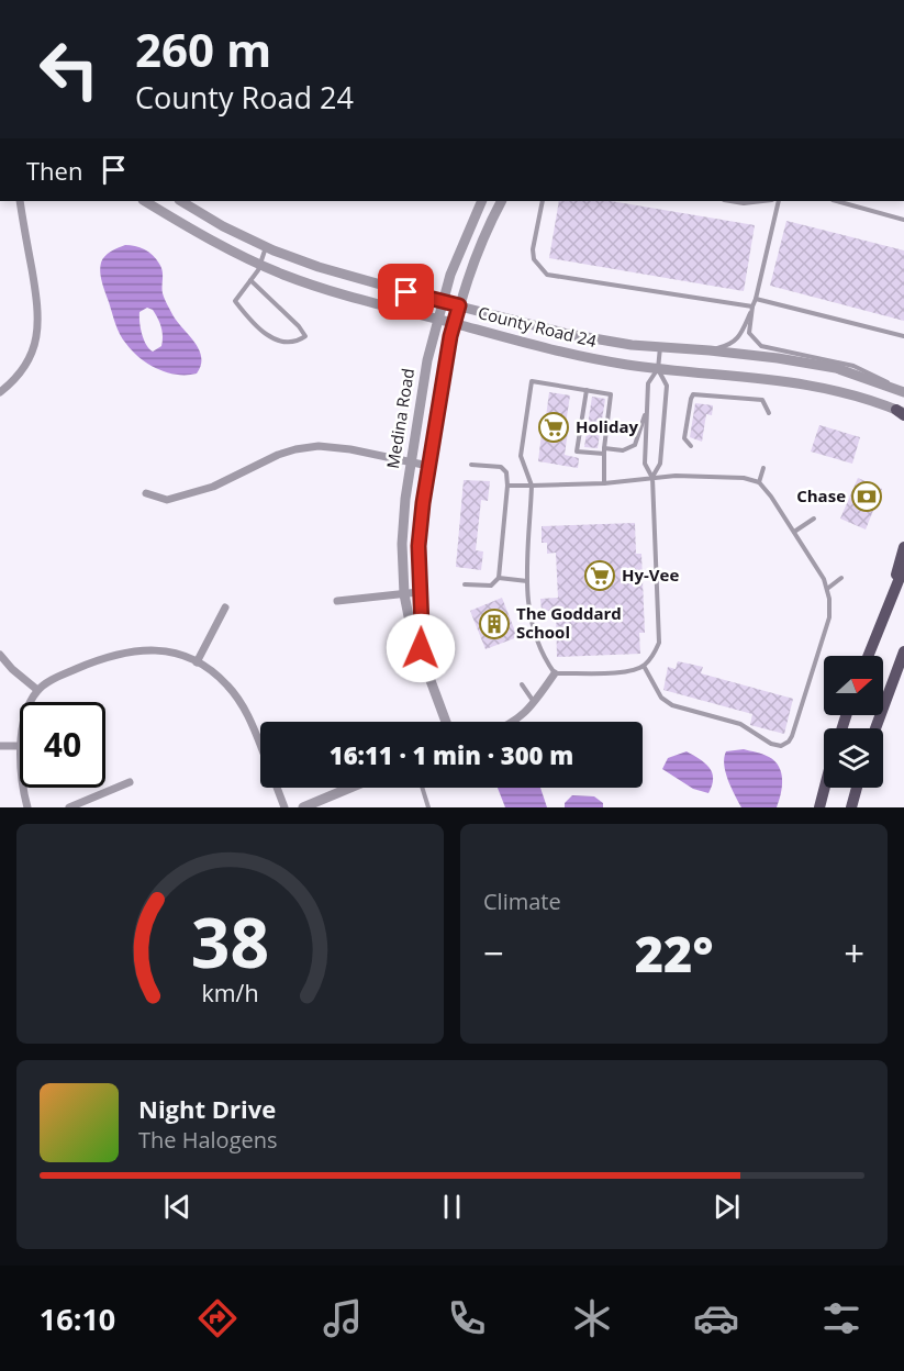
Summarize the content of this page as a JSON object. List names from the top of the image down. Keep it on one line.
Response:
{"streets":{"street":["County Road 24","Medina Road"]},"crossings":[["County Road 24","Medina Road"]],"places":{"supermarket":["Holiday","Hy-Vee"],"bank":["Chase"],"building":["The Goddard School"]},"north":"right","page":{"turn":["260 m","County Road 24"],"then":"Then","limit":"40","trip":"16:11 · 1 min · 300 m","tile":"Climate","heat":["−","22°","+"],"song":["Night Drive","The Halogens"],"tabs":"16:10","gauge":["38","km/h"]}}
